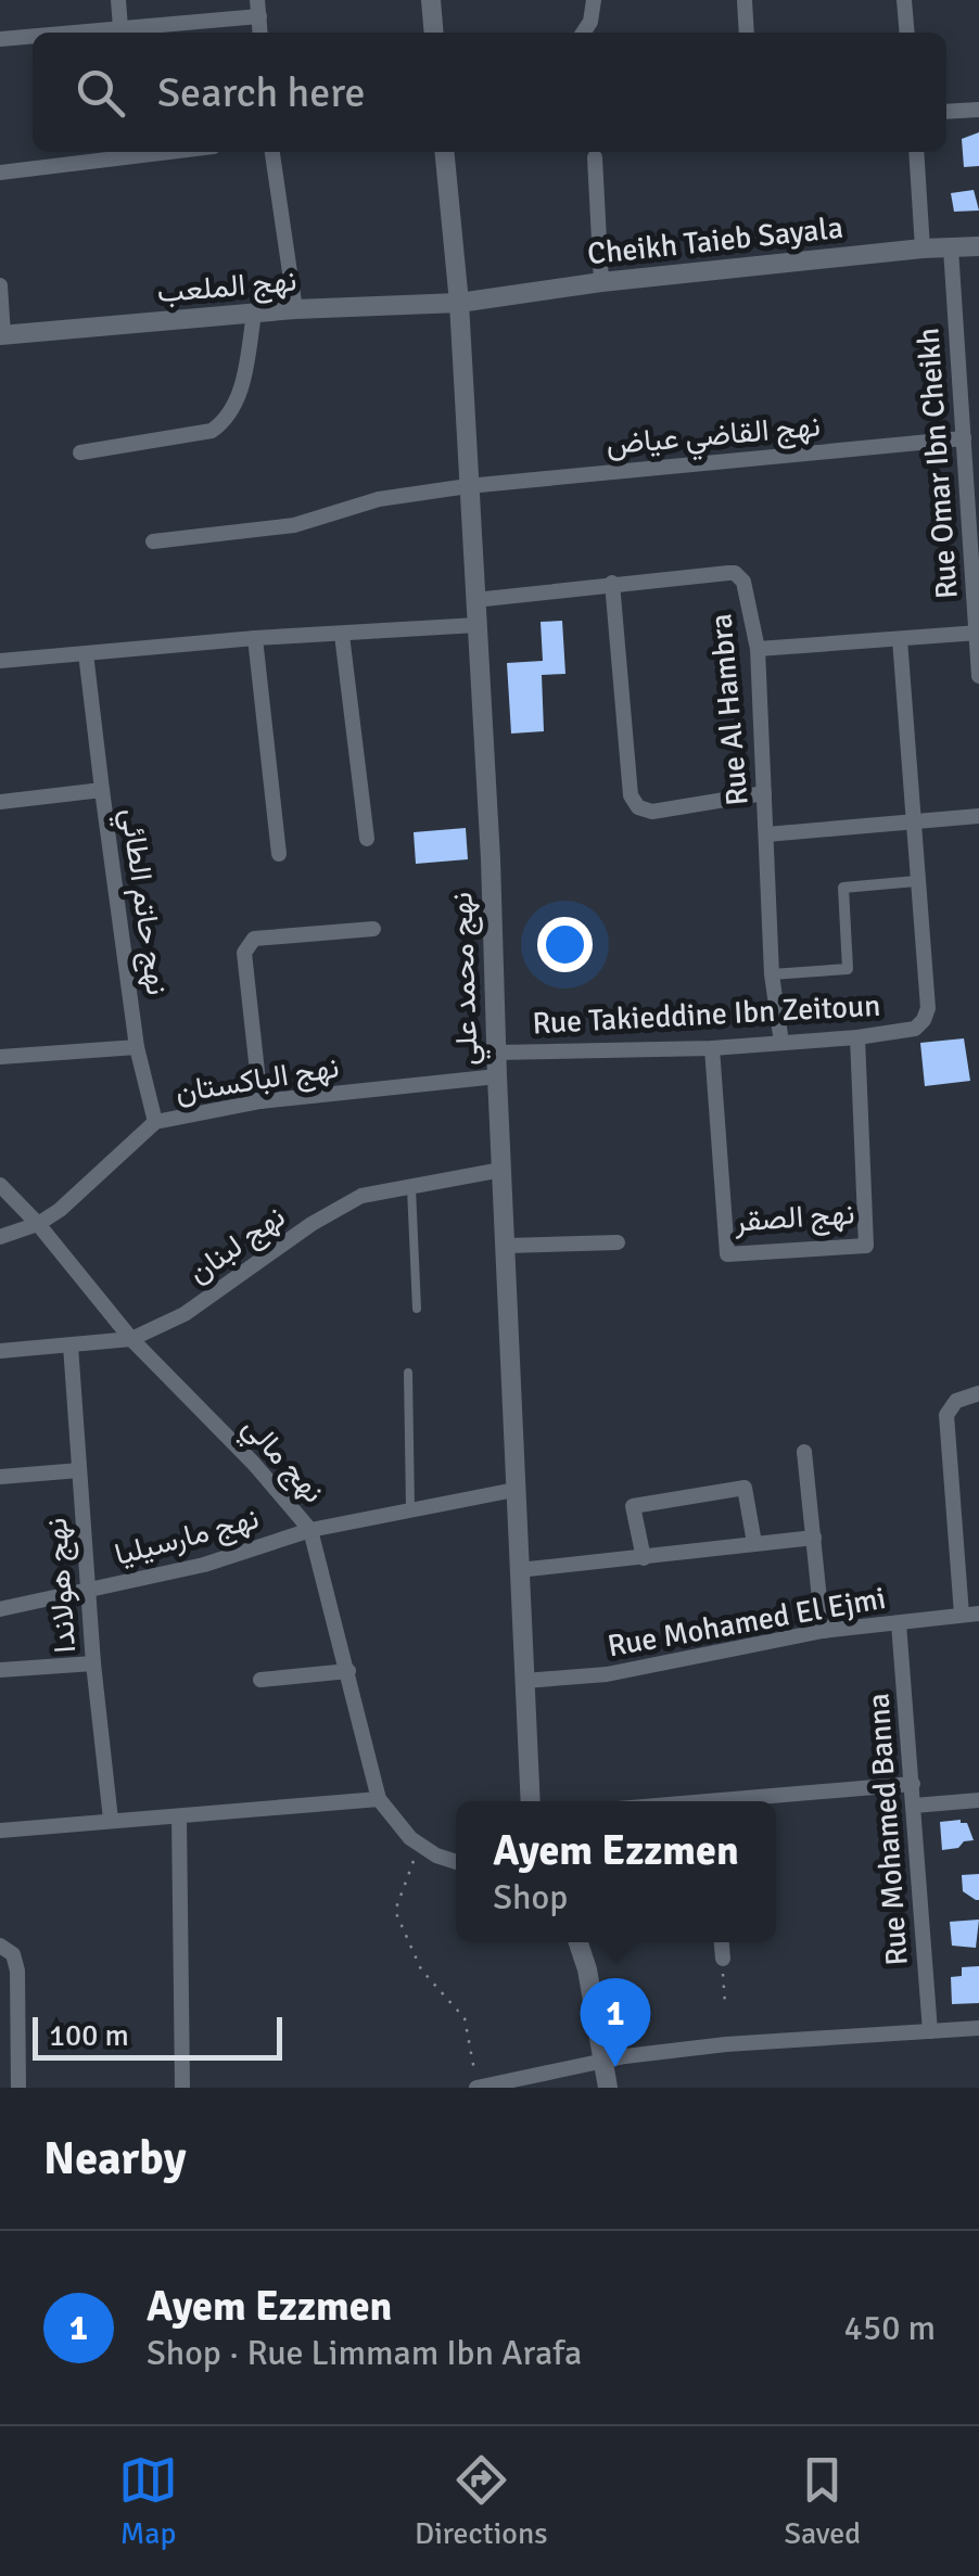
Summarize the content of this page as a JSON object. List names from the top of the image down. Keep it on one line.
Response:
{"streets":{"street":["Cheikh Taieb Sayala","نهج الملعب","نهج القاضي عياض","Rue Omar Ibn Cheikh","Rue Al Hambra","نهج حاتم الطائي","نهج محمد علي","Rue Takieddine Ibn Zeitoun","نهج الباكستان","نهج الصقر","نهج لبنان","نهج مالي","نهج مارسيليا","نهج هولاندا","Rue Mohamed El Ejmi","Rue Mohamed Banna"]},"crossings":[["Cheikh Taieb Sayala","نهج الملعب"],["Cheikh Taieb Sayala","Rue Omar Ibn Cheikh"],["Cheikh Taieb Sayala","نهج محمد علي"],["نهج الملعب","نهج محمد علي"],["نهج القاضي عياض","Rue Omar Ibn Cheikh"],["نهج القاضي عياض","نهج محمد علي"],["Rue Al Hambra","نهج محمد علي"],["Rue Al Hambra","Rue Takieddine Ibn Zeitoun"],["نهج حاتم الطائي","نهج الباكستان"],["نهج محمد علي","Rue Takieddine Ibn Zeitoun"],["نهج محمد علي","نهج الباكستان"],["نهج محمد علي","نهج لبنان"],["نهج محمد علي","نهج مارسيليا"],["نهج محمد علي","Rue Mohamed El Ejmi"],["Rue Takieddine Ibn Zeitoun","نهج الصقر"],["نهج الباكستان","نهج مالي"],["نهج لبنان","نهج مالي"],["نهج لبنان","نهج هولاندا"],["نهج مالي","نهج مارسيليا"],["نهج مارسيليا","نهج هولاندا"],["Rue Mohamed El Ejmi","Rue Mohamed Banna"]],"scale_bar":"100 m","page":{"search":"Search here","popup":["Ayem Ezzmen","Shop"],"pins":"1","scale":"100 m","heading":"Nearby","list":[{"mark":"1","name":"Ayem Ezzmen","note":"Shop · Rue Limmam Ibn Arafa","value":"450 m"}],"nav":["Map","Directions","Saved"]}}
